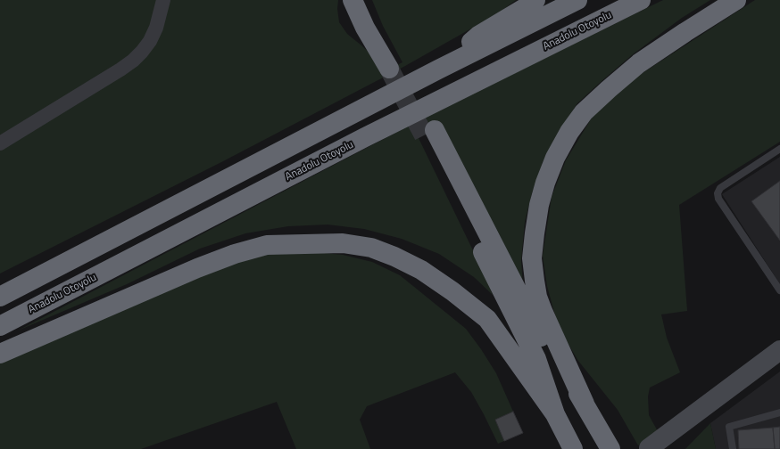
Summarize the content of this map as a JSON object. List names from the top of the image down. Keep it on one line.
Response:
{"streets":{"highway":["Anadolu Otoyolu"]}}
